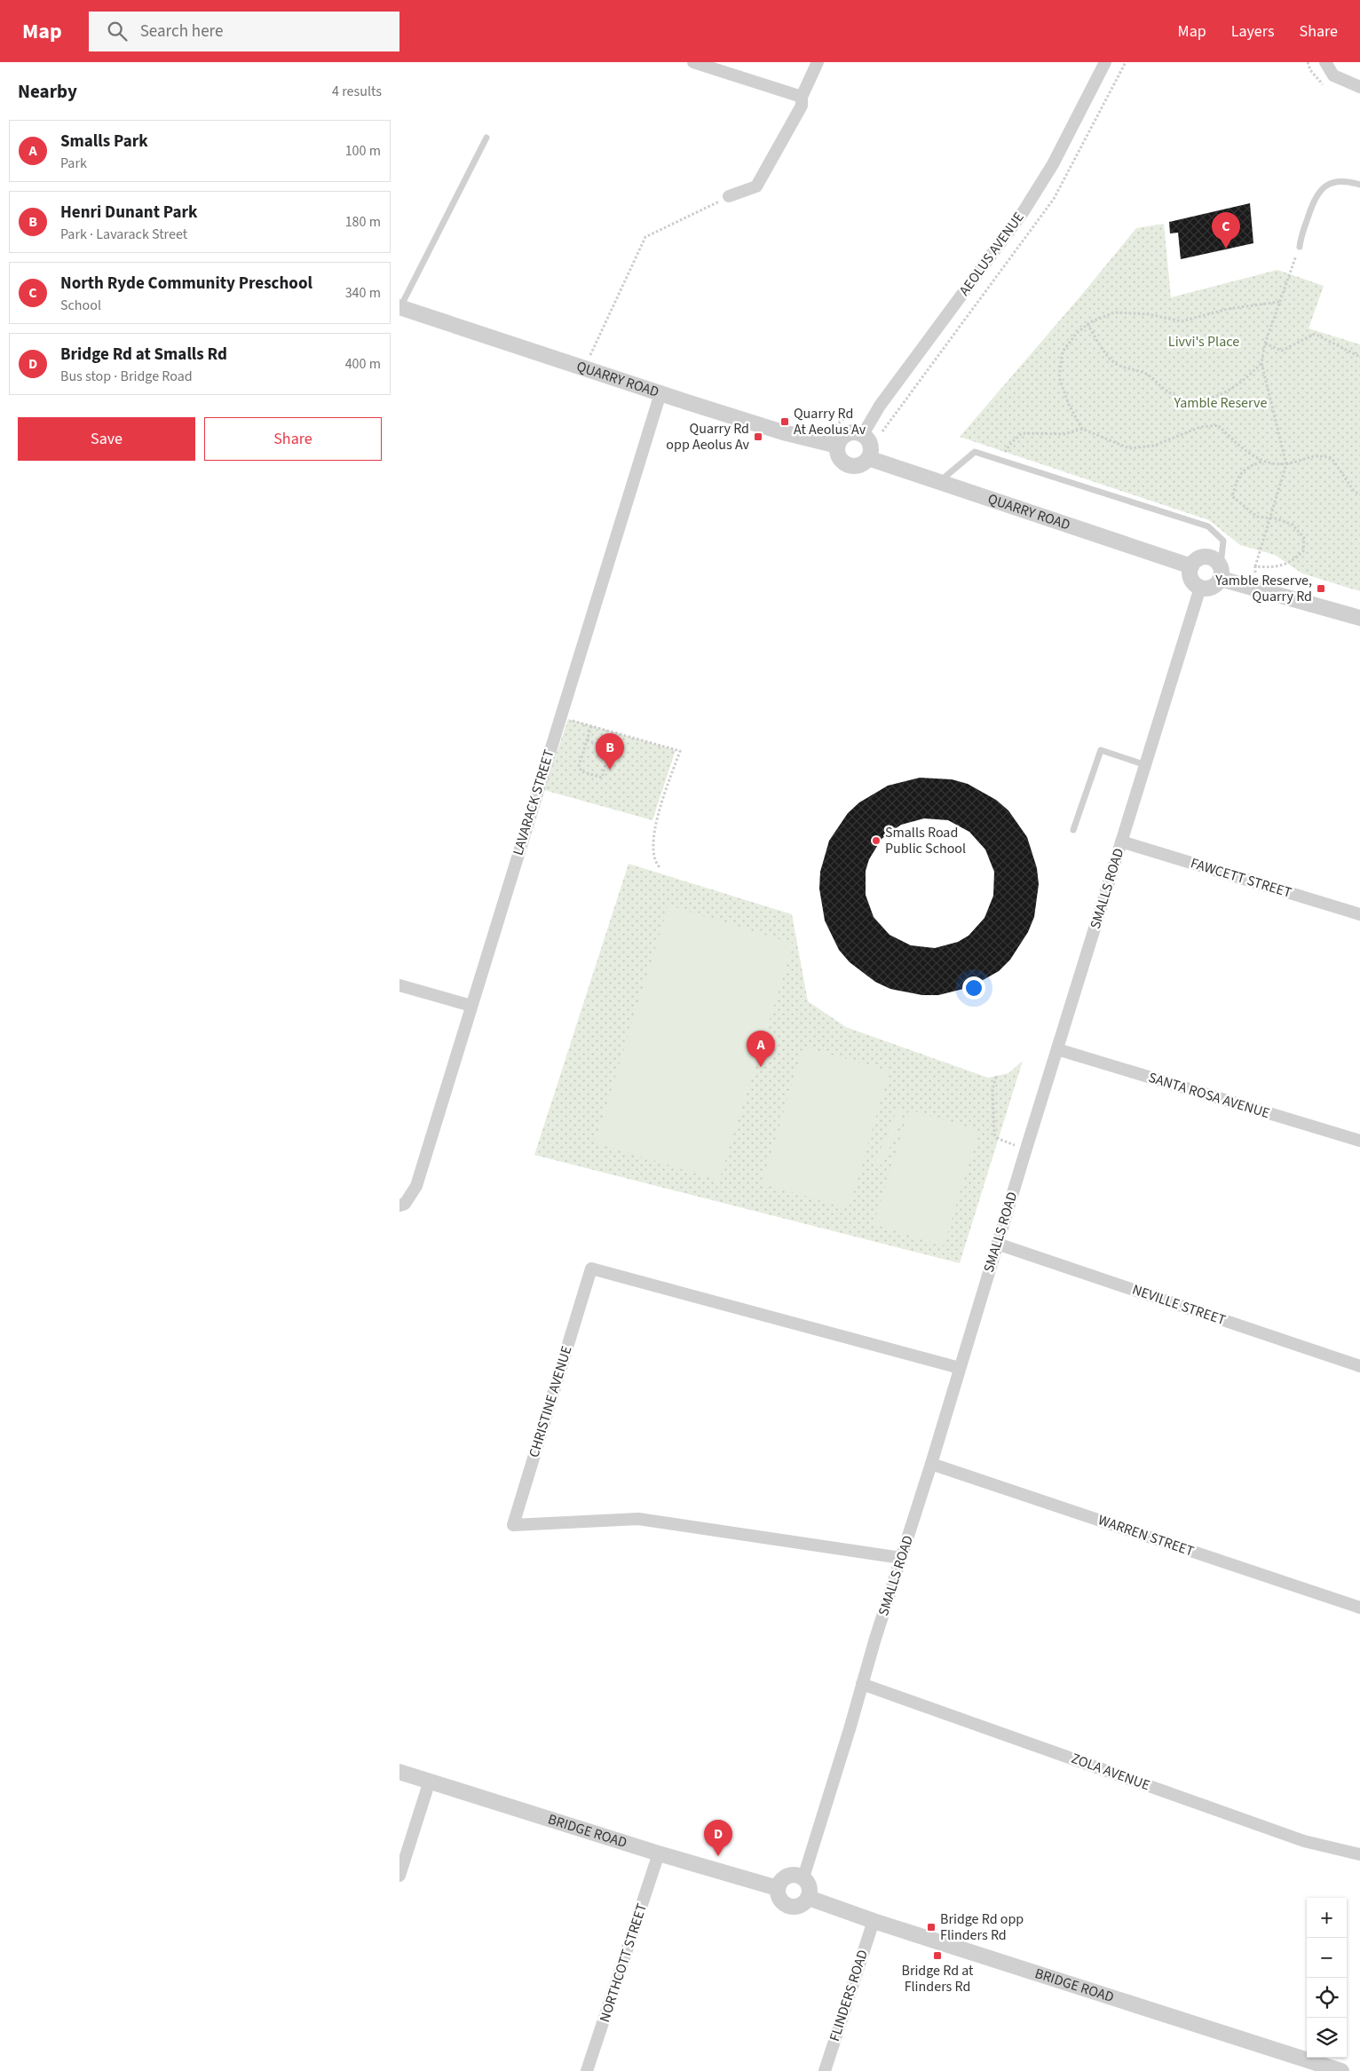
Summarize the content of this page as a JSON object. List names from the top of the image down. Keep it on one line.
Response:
{"streets":{"street":["AEOLUS AVENUE","QUARRY ROAD","LAVARACK STREET","FAWCETT STREET","SMALLS ROAD","SANTA ROSA AVENUE","NEVILLE STREET","CHRISTINE AVENUE","WARREN STREET","ZOLA AVENUE","BRIDGE ROAD","NORTHCOTT STREET","FLINDERS ROAD"]},"crossings":[["AEOLUS AVENUE","QUARRY ROAD"],["QUARRY ROAD","LAVARACK STREET"],["QUARRY ROAD","SMALLS ROAD"],["FAWCETT STREET","SMALLS ROAD"],["SMALLS ROAD","SANTA ROSA AVENUE"],["SMALLS ROAD","NEVILLE STREET"],["SMALLS ROAD","CHRISTINE AVENUE"],["SMALLS ROAD","WARREN STREET"],["SMALLS ROAD","ZOLA AVENUE"],["SMALLS ROAD","BRIDGE ROAD"],["BRIDGE ROAD","NORTHCOTT STREET"],["BRIDGE ROAD","FLINDERS ROAD"]],"parks":["Livvi's Place","Yamble Reserve"],"places":{"transit":["Quarry Rd At Aeolus Av","Quarry Rd opp Aeolus Av","Yamble Reserve, Quarry Rd","Bridge Rd opp Flinders Rd","Bridge Rd at Flinders Rd"],"other":["Smalls Road Public School"]},"page":{"header":"Map","search":"Search here","nav":["Map","Layers","Share"],"heading":["Nearby","4 results"],"list":[{"mark":"A","name":"Smalls Park","note":"Park","value":"100 m"},{"mark":"B","name":"Henri Dunant Park","note":"Park · Lavarack Street","value":"180 m"},{"mark":"C","name":"North Ryde Community Preschool","note":"School","value":"340 m"},{"mark":"D","name":"Bridge Rd at Smalls Rd","note":"Bus stop · Bridge Road","value":"400 m"}],"pins":["C","B","A","D"],"buttons":["Save","Share"],"map_buttons":["+","−"]}}
